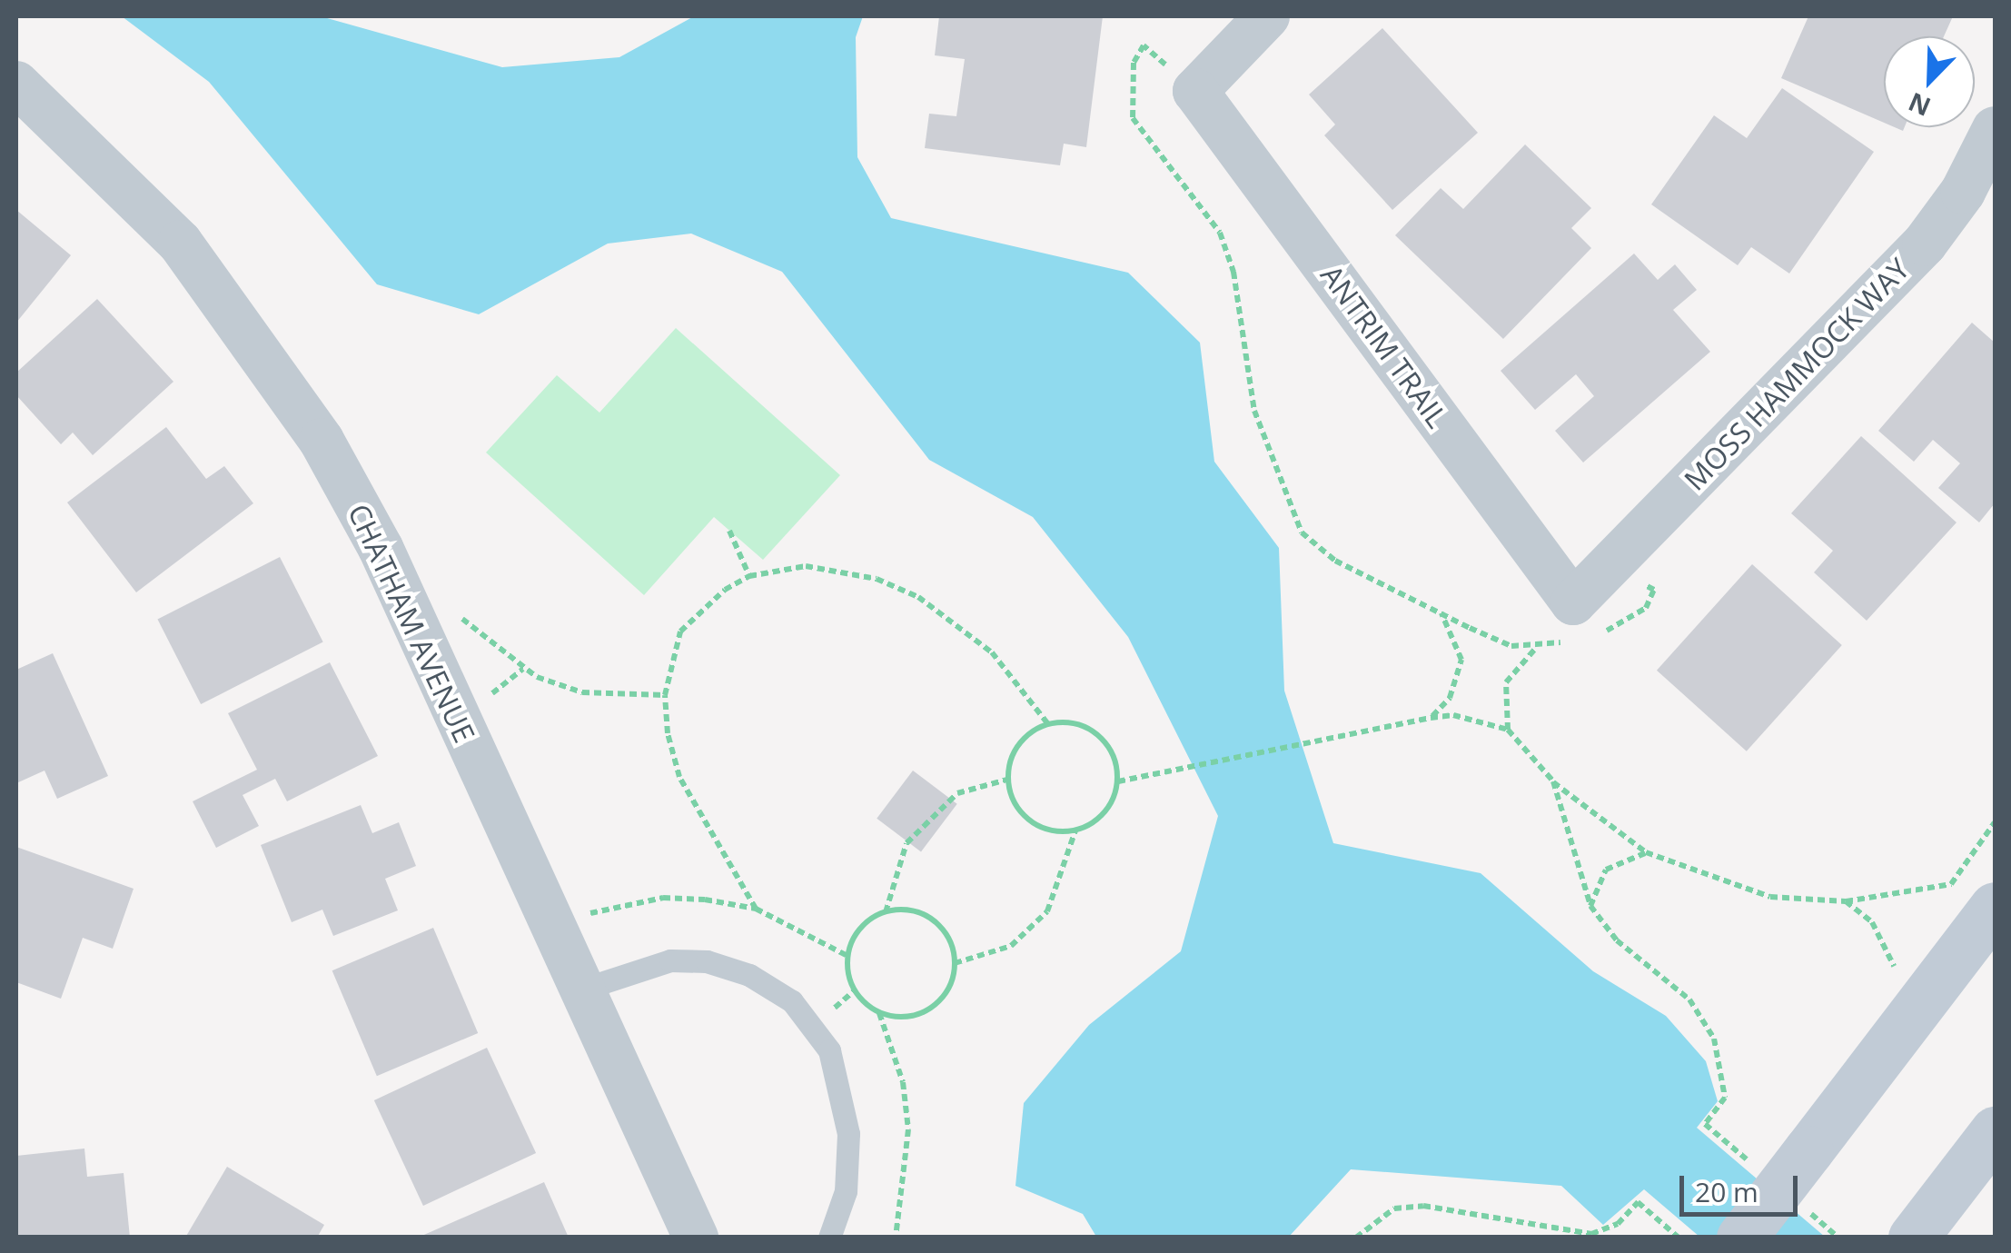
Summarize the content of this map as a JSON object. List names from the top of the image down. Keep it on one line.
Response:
{"streets":{"street":["ANTRIM TRAIL","MOSS HAMMOCK WAY","CHATHAM AVENUE"]},"crossings":[["ANTRIM TRAIL","MOSS HAMMOCK WAY"]],"scale_bar":"20 m","north":"bottom left"}
